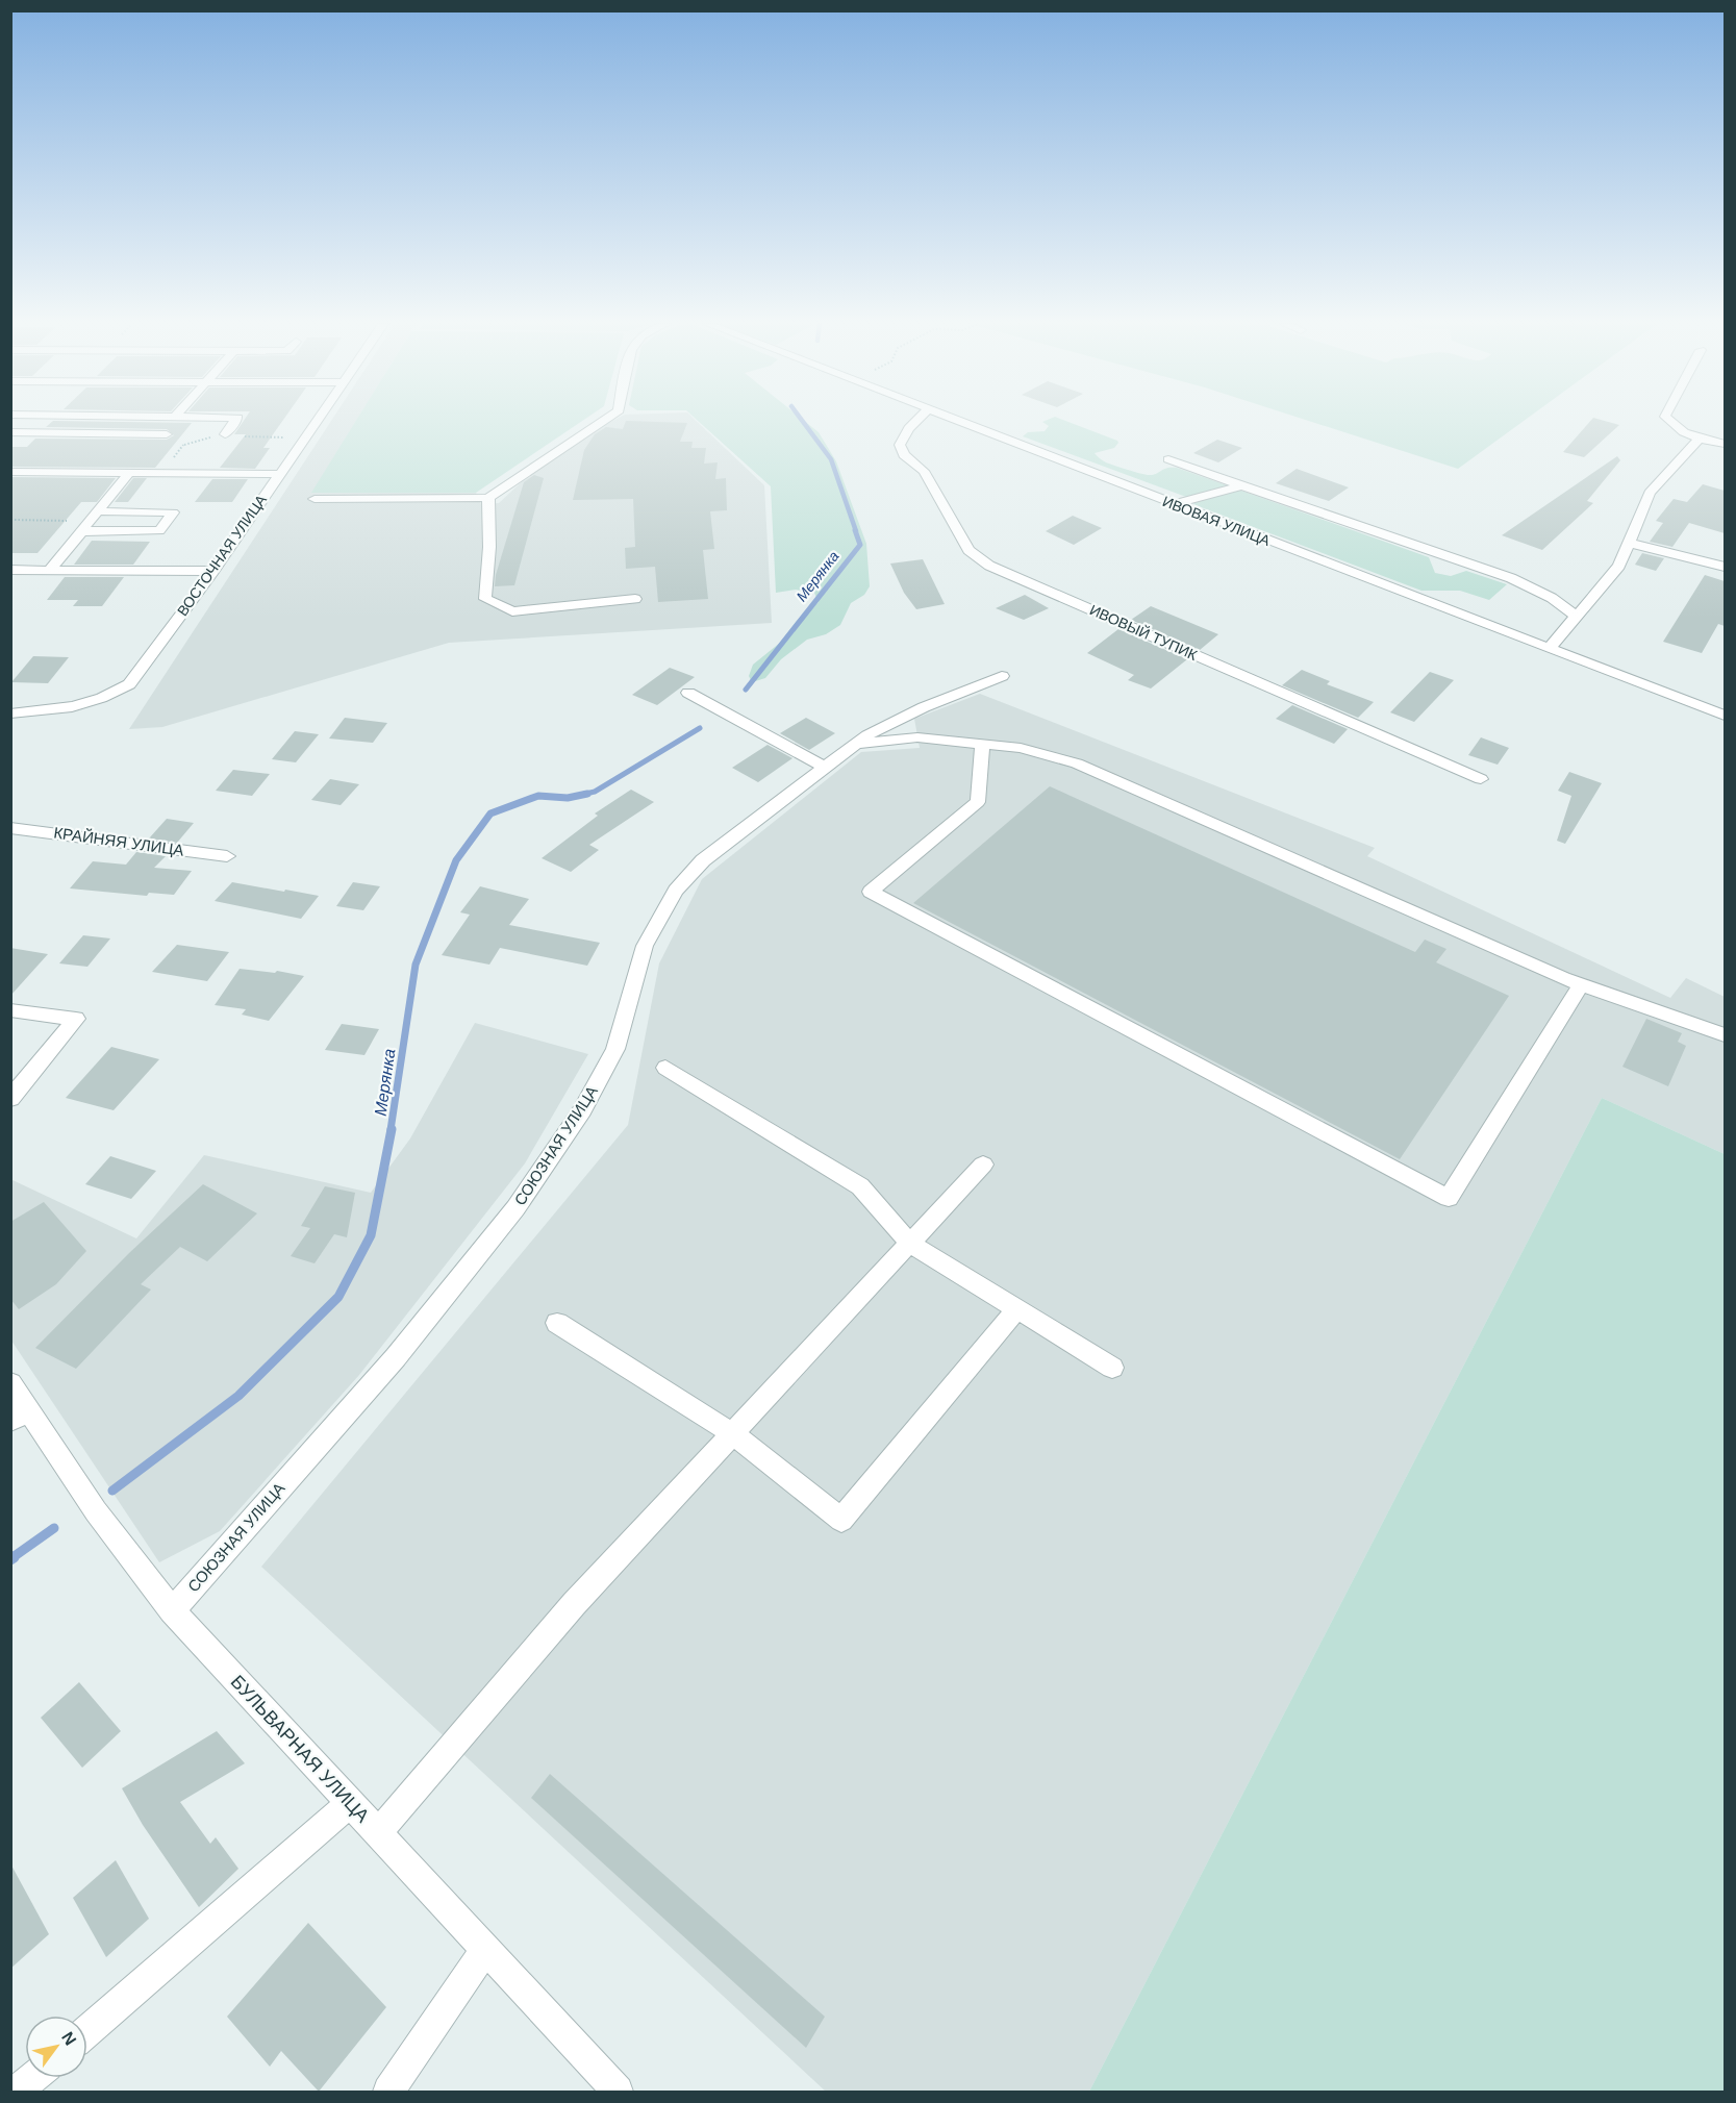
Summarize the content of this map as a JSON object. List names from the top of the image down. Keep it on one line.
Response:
{"streets":{"street":["ИВОВАЯ УЛИЦА","ВОСТОЧНАЯ УЛИЦА","ИВОВЫЙ ТУПИК","КРАЙНЯЯ УЛИЦА","СОЮЗНАЯ УЛИЦА","БУЛЬВАРНАЯ УЛИЦА"]},"crossings":[["СОЮЗНАЯ УЛИЦА","БУЛЬВАРНАЯ УЛИЦА"]],"water":["Мерянка"],"north":"top right"}
